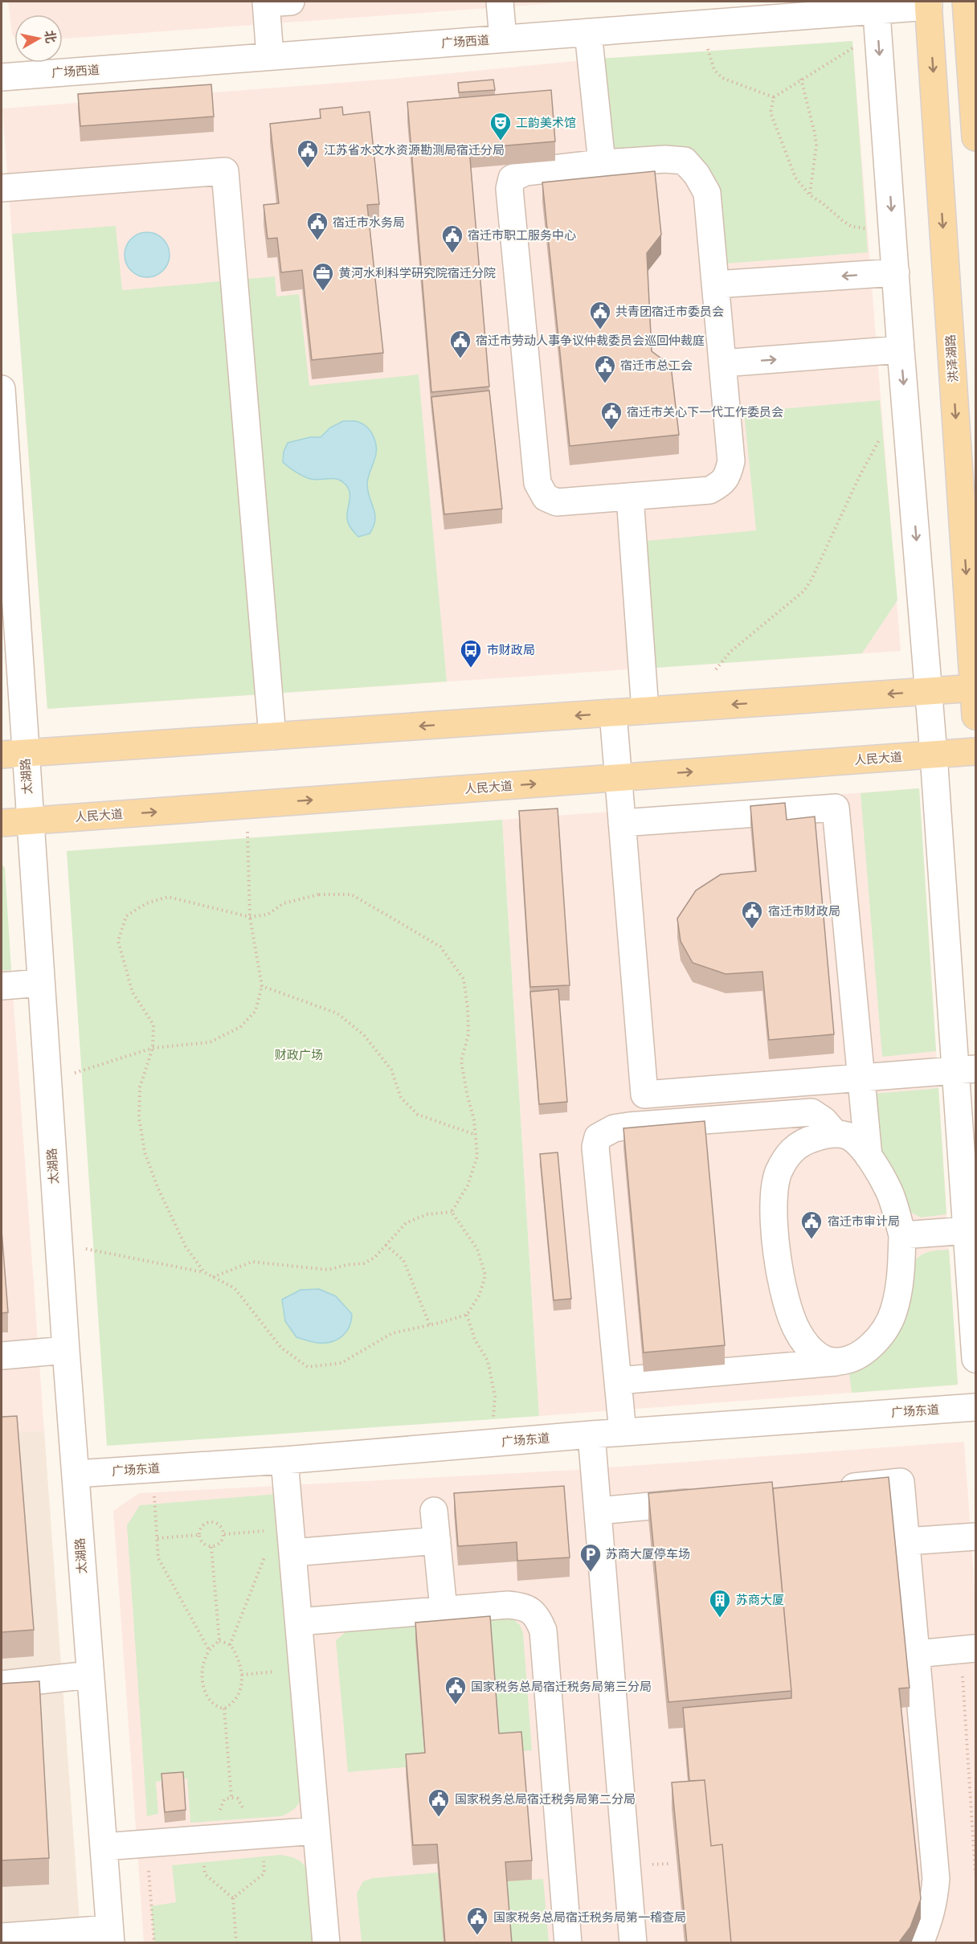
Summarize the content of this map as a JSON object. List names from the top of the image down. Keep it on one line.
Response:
{"streets":{"main road":["洪泽湖路","人民大道"],"street":["广场西道","太湖路","广场东道"]},"crossings":[["广场西道","洪泽湖路"],["人民大道","太湖路"],["太湖路","广场东道"]],"one_way":["洪泽湖路"],"parks":["财政广场"],"places":{"theatre":["工韵美术馆"],"public building":["江苏省水文水资源勘测局宿迁分局","宿迁市水务局","宿迁市职工服务中心","共青团宿迁市委员会","宿迁市劳动人事争议仲裁委员会巡回仲裁庭","宿迁市总工会","宿迁市关心下一代工作委员会","宿迁市财政局","宿迁市审计局","国家税务总局宿迁税务局第三分局","国家税务总局宿迁税务局第二分局","国家税务总局宿迁税务局第一稽查局"],"office":["黄河水利科学研究院宿迁分院"],"bus stop":["市财政局"],"parking":["苏商大厦停车场"],"building":["苏商大厦"]},"north":"right"}
